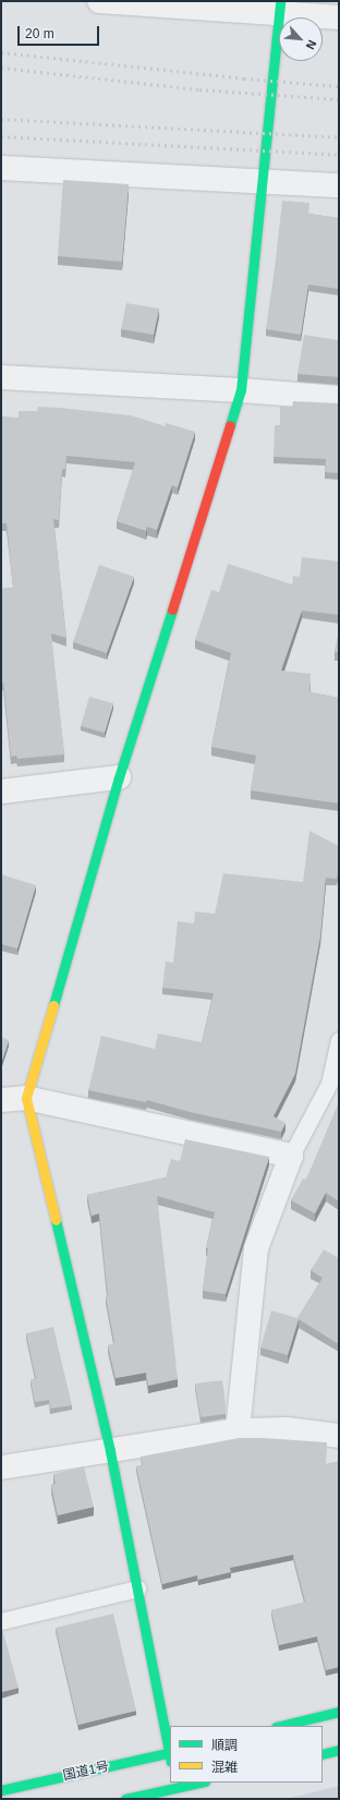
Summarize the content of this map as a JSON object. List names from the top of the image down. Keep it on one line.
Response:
{"streets":{"main road":["国道1号"]},"legend":["順調","混雑"],"scale_bar":"20 m","north":"bottom right"}
